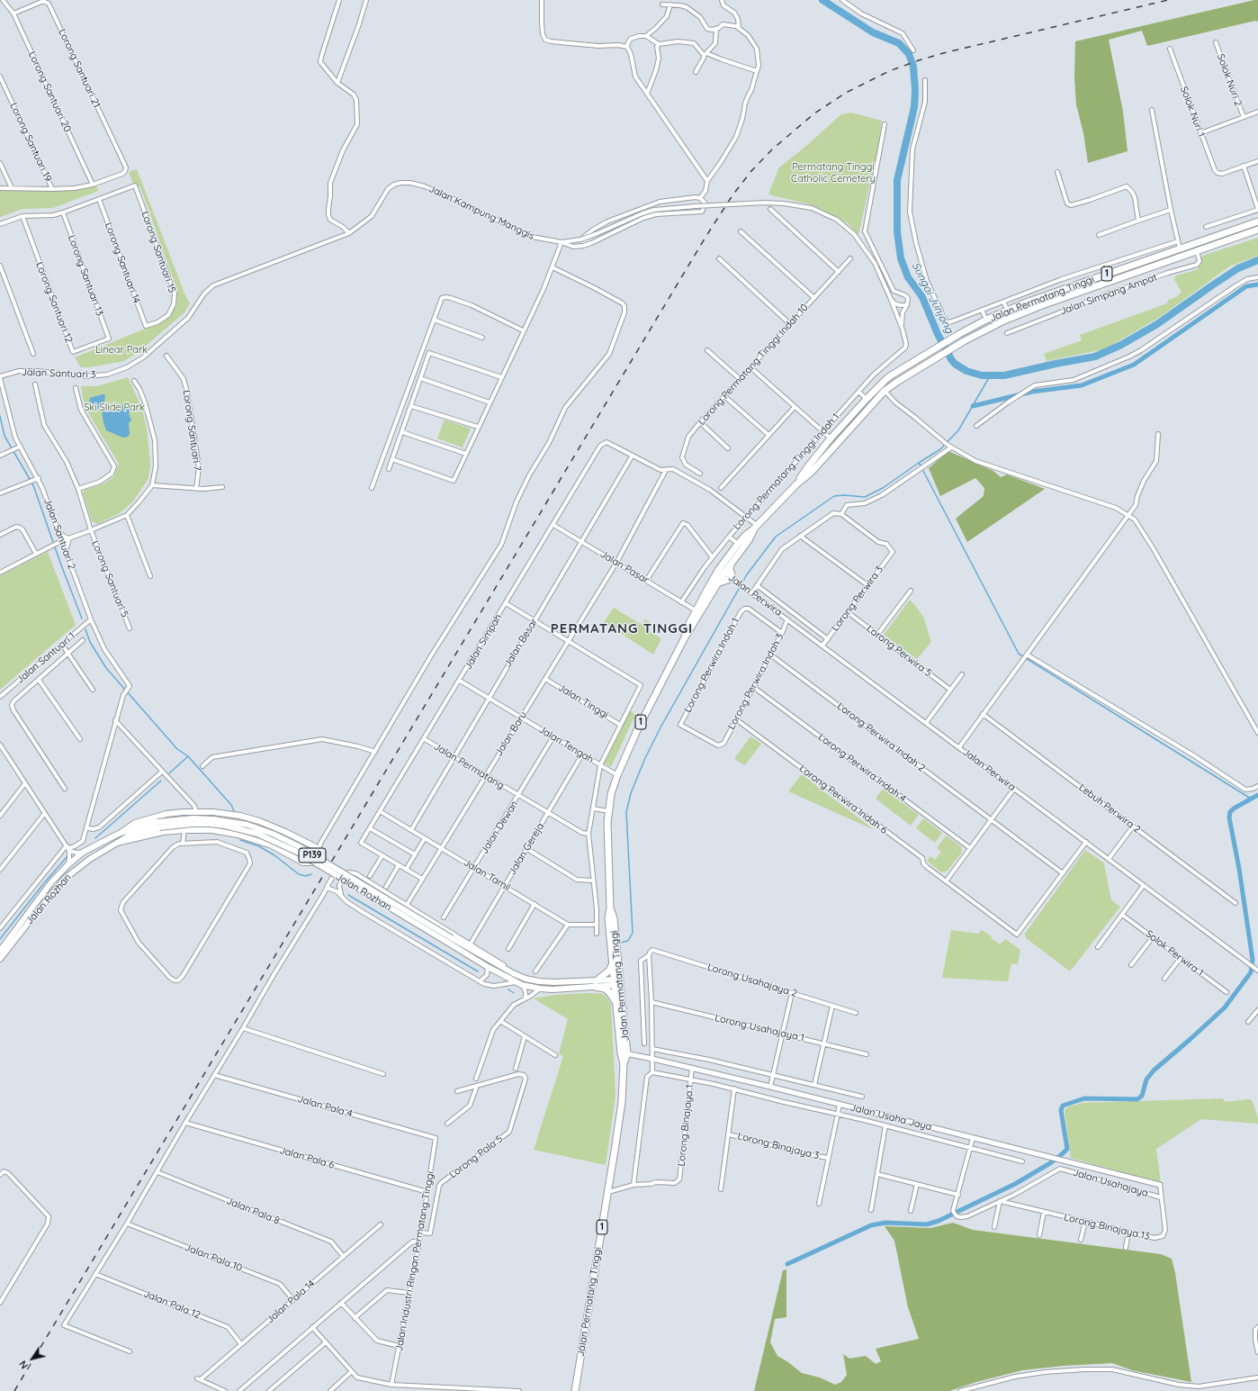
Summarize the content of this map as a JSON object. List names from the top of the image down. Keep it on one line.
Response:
{"streets":{"highway":["1","Jalan Permatang Tinggi"],"main road":["P139","Jalan Rozhan"],"street":["Lorong Santuari 21","Solok Nuri 2","Lorong Santuari 20","Solok Nuri 1","Lorong Santuari 19","Jalan Kampung Manggis","Lorong Santuari 15","Lorong Santuari 14","Lorong Santuari 13","Jalan Simpang Ampat","Lorong Santuari 12","Lorong Permatang Tinggi Indah 10","Jalan Santuari 3","Lorong Santuari 7","Lorong Permatang Tinggi Indah 1","Jalan Santuari 2","Jalan Pasar","Lorong Santuari 5","Jalan Perwira","Lorong Perwira 3","Jalan Simpah","Jalan Besar","Lorong Perwira 5","Jalan Santuari 1","Lorong Perwira Indah 1","Lorong Perwira Indah 3","Jalan Tinggi","Jalan Baru","Lorong Perwira Indah 2","Jalan Tengah","Jalan Permatang","Lorong Perwira Indah 4","Lorong Perwira Indah 6","Lebuh Perwira 2","Jalan Dewan","Jalan Gereja","Jalan Tamil","Solok Perwira 1","Lorong Usahajaya 2","Lorong Usahajaya 1","Jalan Pala 4","Jalan Usaha Jaya","Lorong Binajaya 1","Lorong Binajaya 3","Lorong Pala 5","Jalan Pala 6","Jalan Usahajaya","Jalan Pala 8","Lorong Binajaya 13","Jalan Pala 10","Jalan Industri Ringan Permatang Tinggi","Jalan Pala 14","Jalan Pala 12"]},"crossings":[["Lorong Santuari 21","Lorong Santuari 20"],["Jalan Kampung Manggis","Jalan Santuari 3"],["Jalan Kampung Manggis","Lorong Permatang Tinggi Indah 1"],["Lorong Santuari 15","Lorong Santuari 14"],["Lorong Santuari 13","Lorong Santuari 12"],["Jalan Simpang Ampat","Jalan Permatang Tinggi"],["Jalan Permatang Tinggi","Jalan Pasar"],["Jalan Permatang Tinggi","Jalan Perwira"],["Jalan Permatang Tinggi","Jalan Tengah"],["Jalan Permatang Tinggi","Jalan Rozhan"],["Jalan Permatang Tinggi","Jalan Usaha Jaya"],["Jalan Santuari 3","Jalan Santuari 2"],["Lorong Permatang Tinggi Indah 1","Jalan Pasar"],["Jalan Santuari 2","Jalan Santuari 1"],["Jalan Pasar","Jalan Simpah"],["Jalan Pasar","Jalan Besar"],["Jalan Pasar","Jalan Baru"],["Jalan Perwira","Lorong Perwira 3"],["Jalan Perwira","Lorong Perwira Indah 3"],["Lorong Perwira 3","Lorong Perwira 5"],["Jalan Simpah","Jalan Besar"],["Jalan Simpah","Jalan Tengah"],["Jalan Simpah","Jalan Permatang"],["Jalan Simpah","Jalan Tamil"],["Jalan Besar","Jalan Tengah"],["Jalan Besar","Jalan Permatang"],["Jalan Besar","Jalan Tamil"],["Lorong Perwira Indah 1","Lorong Perwira Indah 3"],["Lorong Perwira Indah 3","Lorong Perwira Indah 2"],["Lorong Perwira Indah 3","Lorong Perwira Indah 4"],["Lorong Perwira Indah 3","Lorong Perwira Indah 6"],["Jalan Tinggi","Jalan Baru"],["Jalan Baru","Jalan Tengah"],["Jalan Baru","Jalan Permatang"],["Jalan Baru","Jalan Tamil"],["Lorong Perwira Indah 2","Lorong Perwira Indah 6"],["Jalan Tengah","Jalan Dewan"],["Jalan Tengah","Jalan Gereja"],["Jalan Permatang","Jalan Dewan"],["Jalan Permatang","Jalan Gereja"],["Jalan Dewan","Jalan Tamil"],["Jalan Gereja","Jalan Tamil"],["Jalan Pala 4","Jalan Industri Ringan Permatang Tinggi"],["Jalan Usaha Jaya","Lorong Binajaya 1"],["Jalan Usaha Jaya","Lorong Binajaya 13"],["Lorong Pala 5","Jalan Industri Ringan Permatang Tinggi"],["Jalan Pala 6","Jalan Industri Ringan Permatang Tinggi"],["Jalan Usahajaya","Lorong Binajaya 13"],["Jalan Pala 8","Jalan Pala 14"],["Jalan Pala 10","Jalan Pala 14"],["Jalan Pala 14","Jalan Pala 12"]],"districts":["PERMATANG TINGGI"],"water":["Sungai Junjong"],"parks":["Permatang Tinggi Catholic Cemetery","Linear Park","Ski Slide Park"],"north":"bottom left"}
